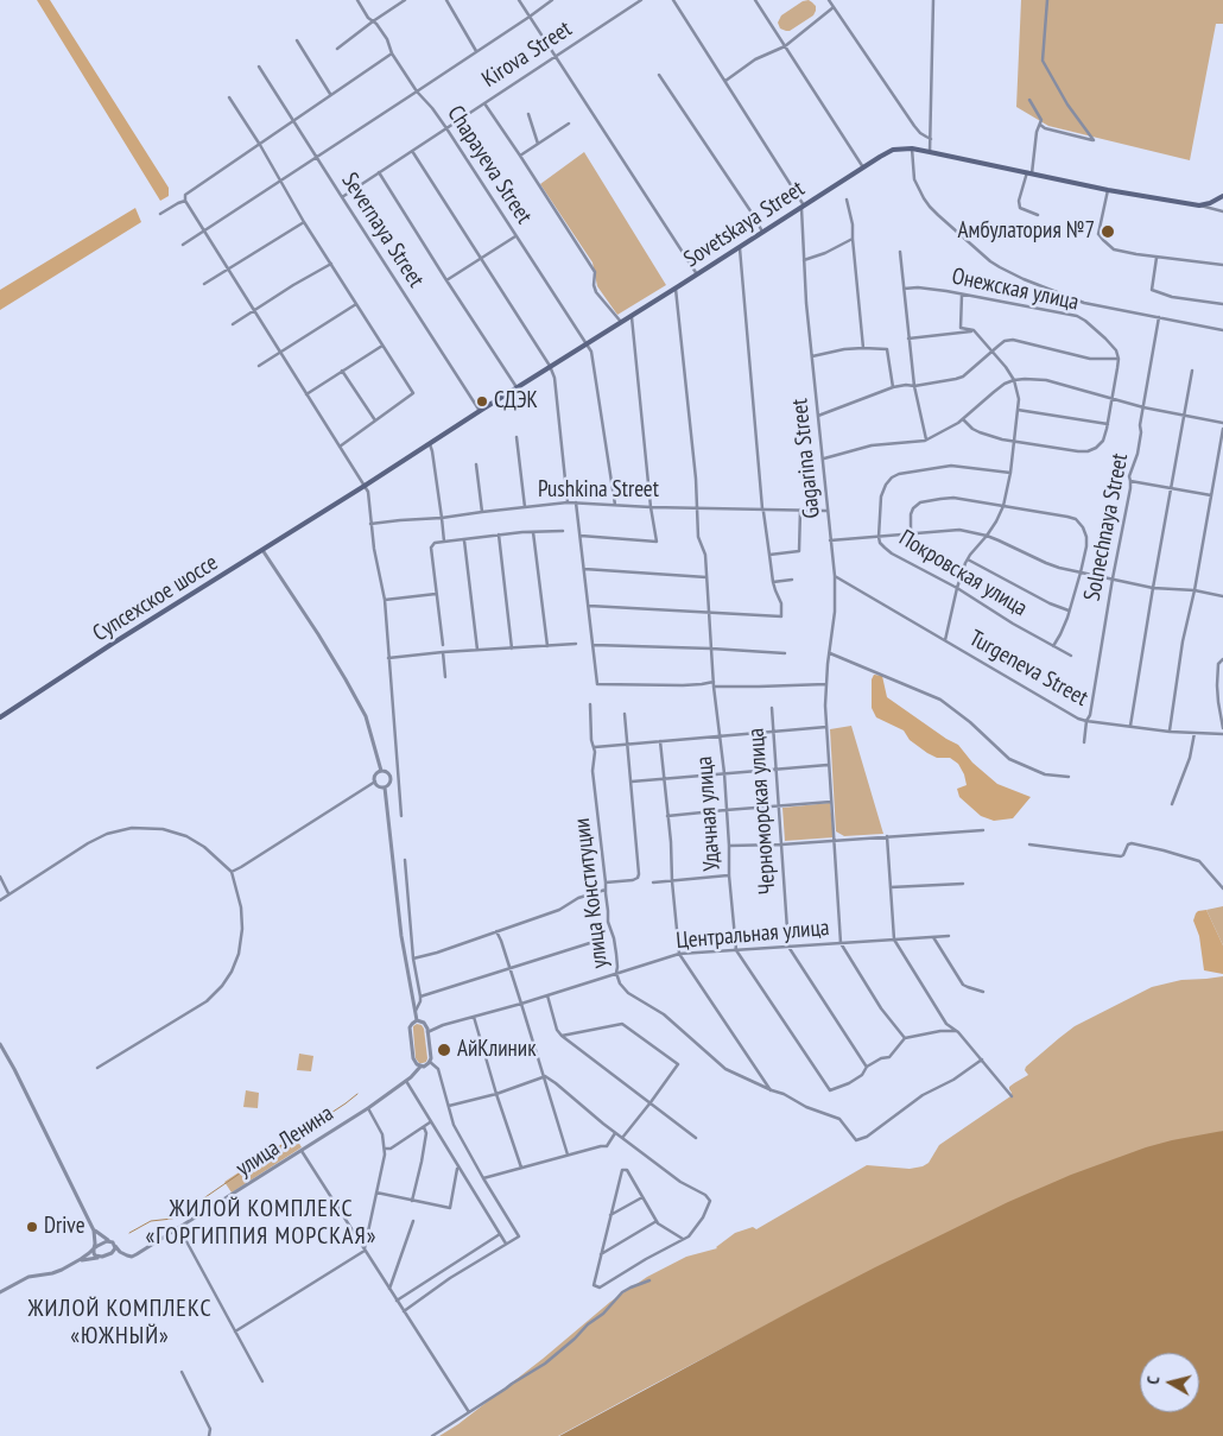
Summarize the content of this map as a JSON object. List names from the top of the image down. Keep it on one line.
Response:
{"streets":{"main road":["Sovetskaya Street","Супсехское шоссе"],"street":["Kirova Street","Chapayeva Street","Severnaya Street","Онежская улица","Gagarina Street","Pushkina Street","Solnechnaya Street","Покровская улица","Turgeneva Street","Черноморская улица","Удачная улица","улица Конституции","Центральная улица","улица Ленина"]},"crossings":[["Kirova Street","Chapayeva Street"],["Kirova Street","Severnaya Street"],["Chapayeva Street","Sovetskaya Street"],["Chapayeva Street","Pushkina Street"],["Sovetskaya Street","Severnaya Street"],["Sovetskaya Street","Gagarina Street"],["Sovetskaya Street","Супсехское шоссе"],["Sovetskaya Street","Удачная улица"],["Gagarina Street","Pushkina Street"],["Gagarina Street","Turgeneva Street"],["Gagarina Street","Центральная улица"],["Pushkina Street","Удачная улица"],["Solnechnaya Street","Turgeneva Street"],["Черноморская улица","Удачная улица"],["Черноморская улица","Центральная улица"],["Удачная улица","Центральная улица"],["улица Конституции","Центральная улица"]],"districts":["ЖИЛОЙ КОМПЛЕКС «ГОРГИППИЯ МОРСКАЯ»","ЖИЛОЙ КОМПЛЕКС «ЮЖНЫЙ»"],"places":["Амбулатория №7","СДЭК","АйКлиник","Drive"],"north":"left"}
